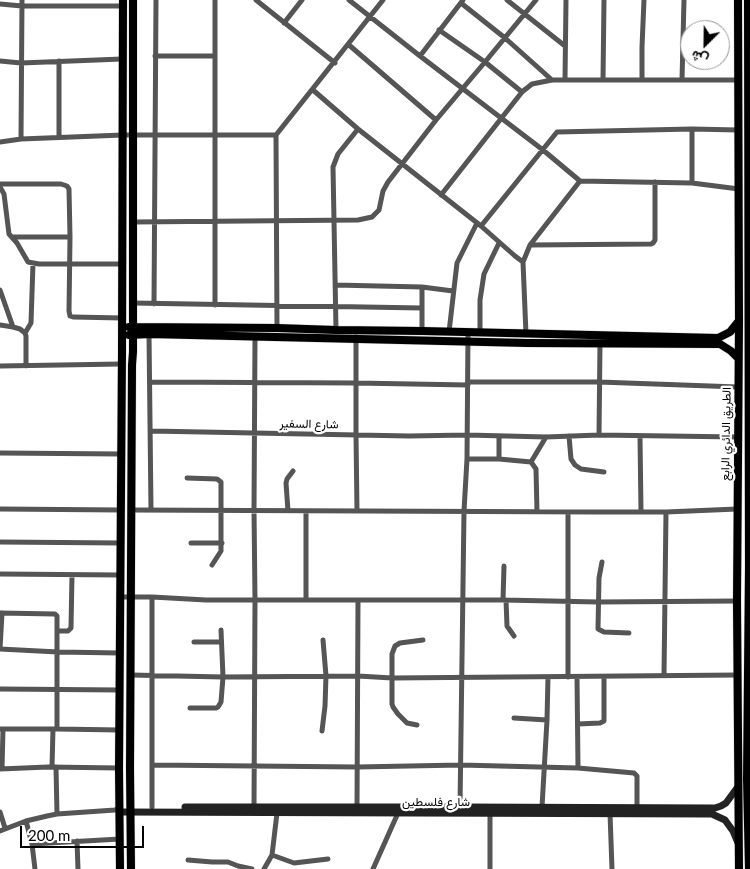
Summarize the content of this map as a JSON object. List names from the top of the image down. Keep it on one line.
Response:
{"streets":{"main road":["الطريق الدائري الرابع"],"street":["شارع السفير","شارع فلسطين"]},"crossings":[["شارع السفير","الطريق الدائري الرابع"],["الطريق الدائري الرابع","شارع فلسطين"]],"scale_bar":"200 m","north":"bottom left"}
